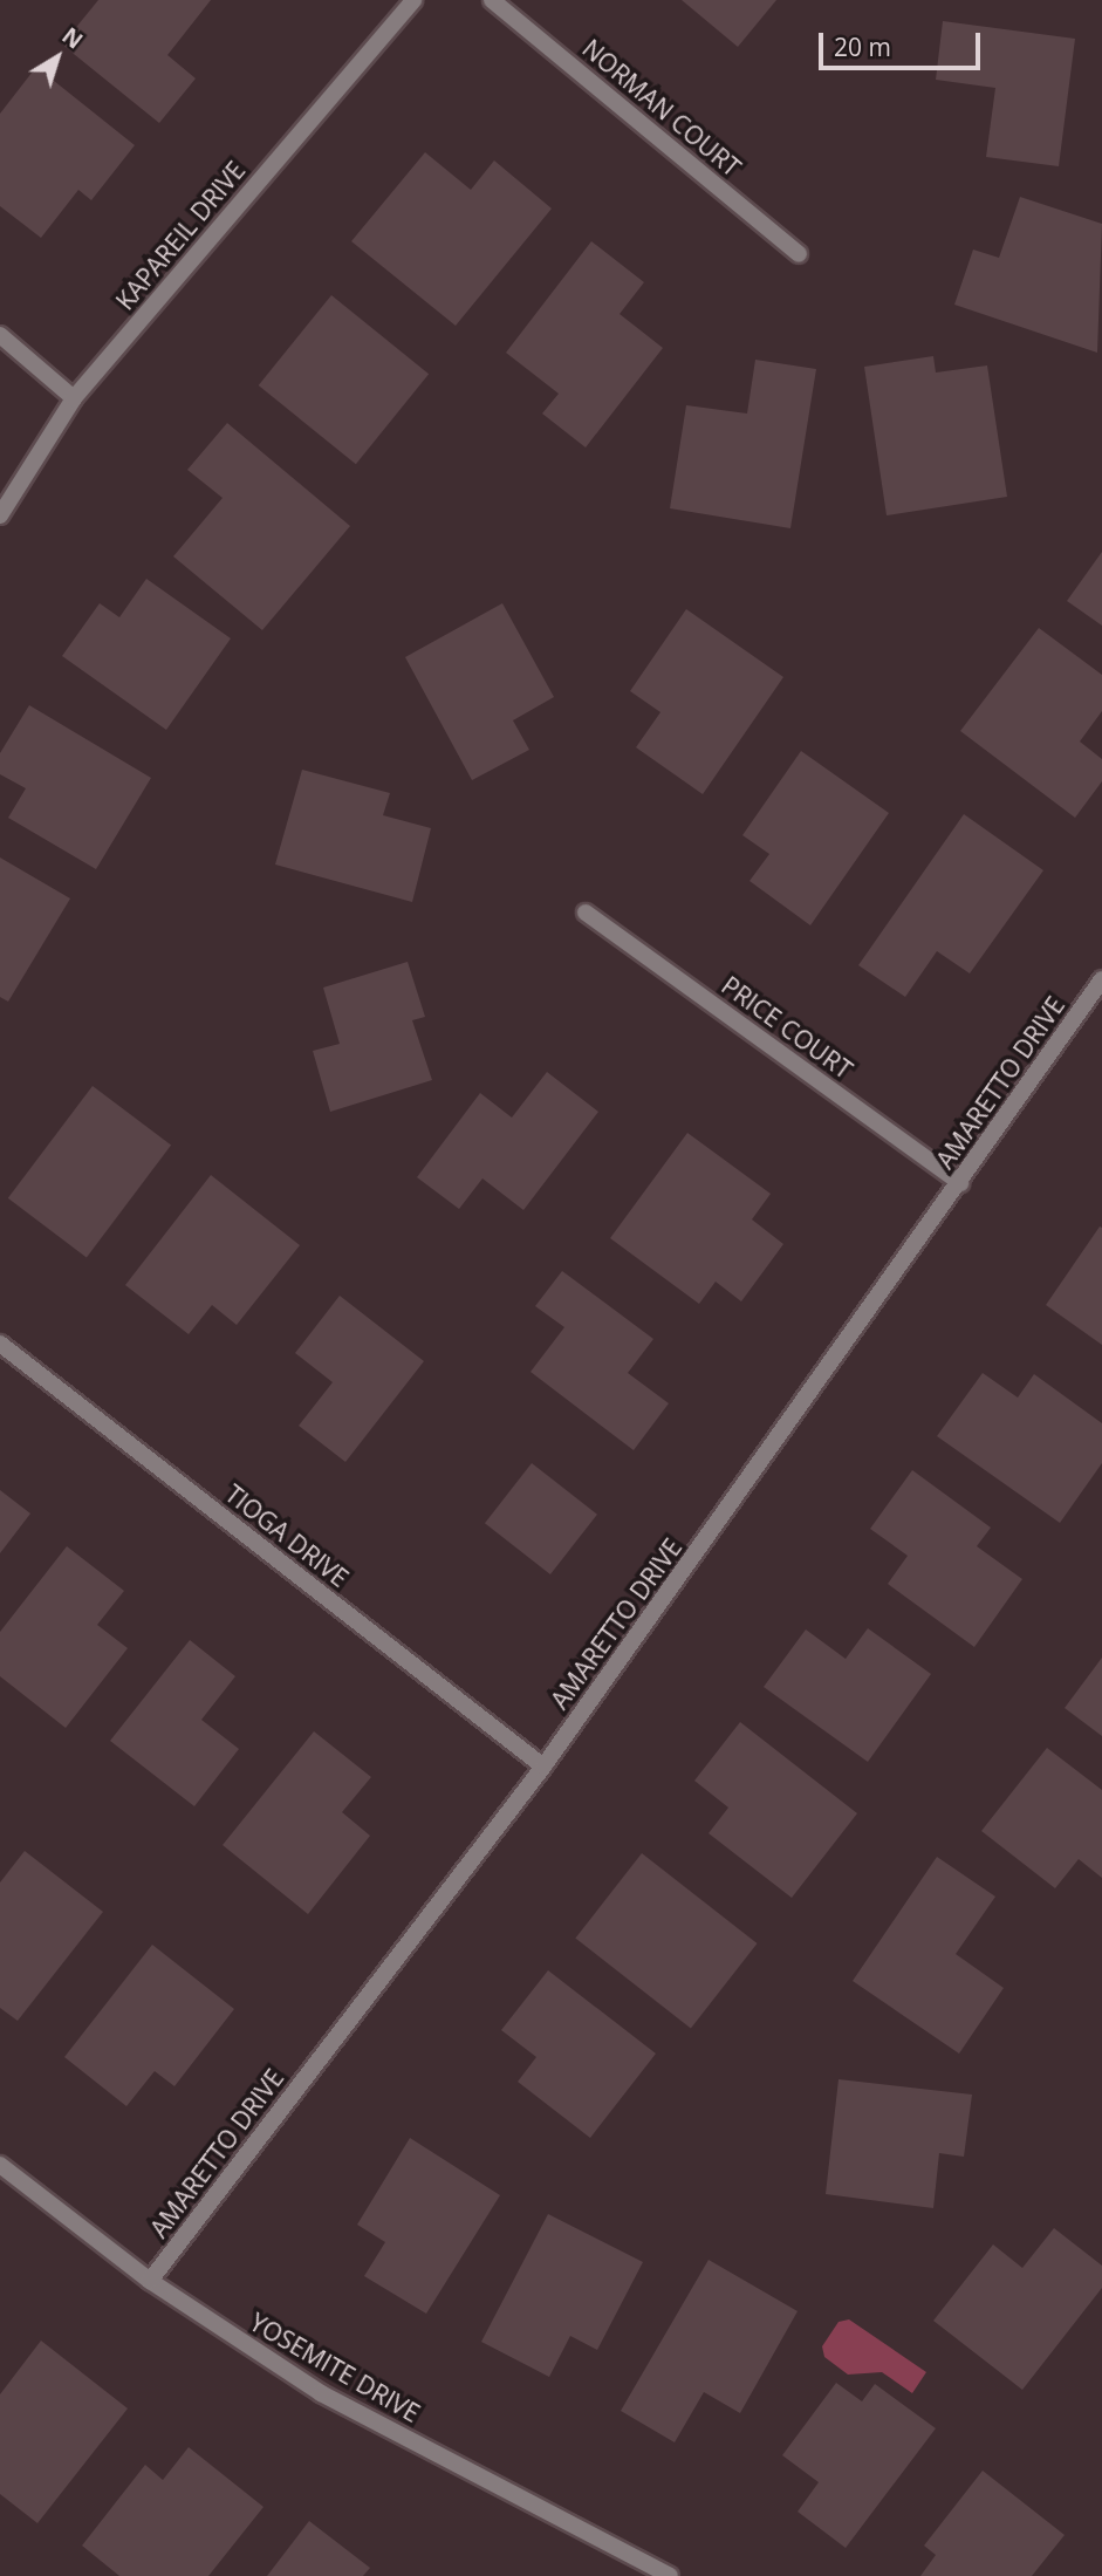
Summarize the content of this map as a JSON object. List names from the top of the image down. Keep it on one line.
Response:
{"streets":{"street":["NORMAN COURT","KAPAREIL DRIVE","PRICE COURT","AMARETTO DRIVE","TIOGA DRIVE","YOSEMITE DRIVE"]},"crossings":[["PRICE COURT","AMARETTO DRIVE"],["AMARETTO DRIVE","TIOGA DRIVE"],["AMARETTO DRIVE","YOSEMITE DRIVE"]],"scale_bar":"20 m","north":"top right"}
